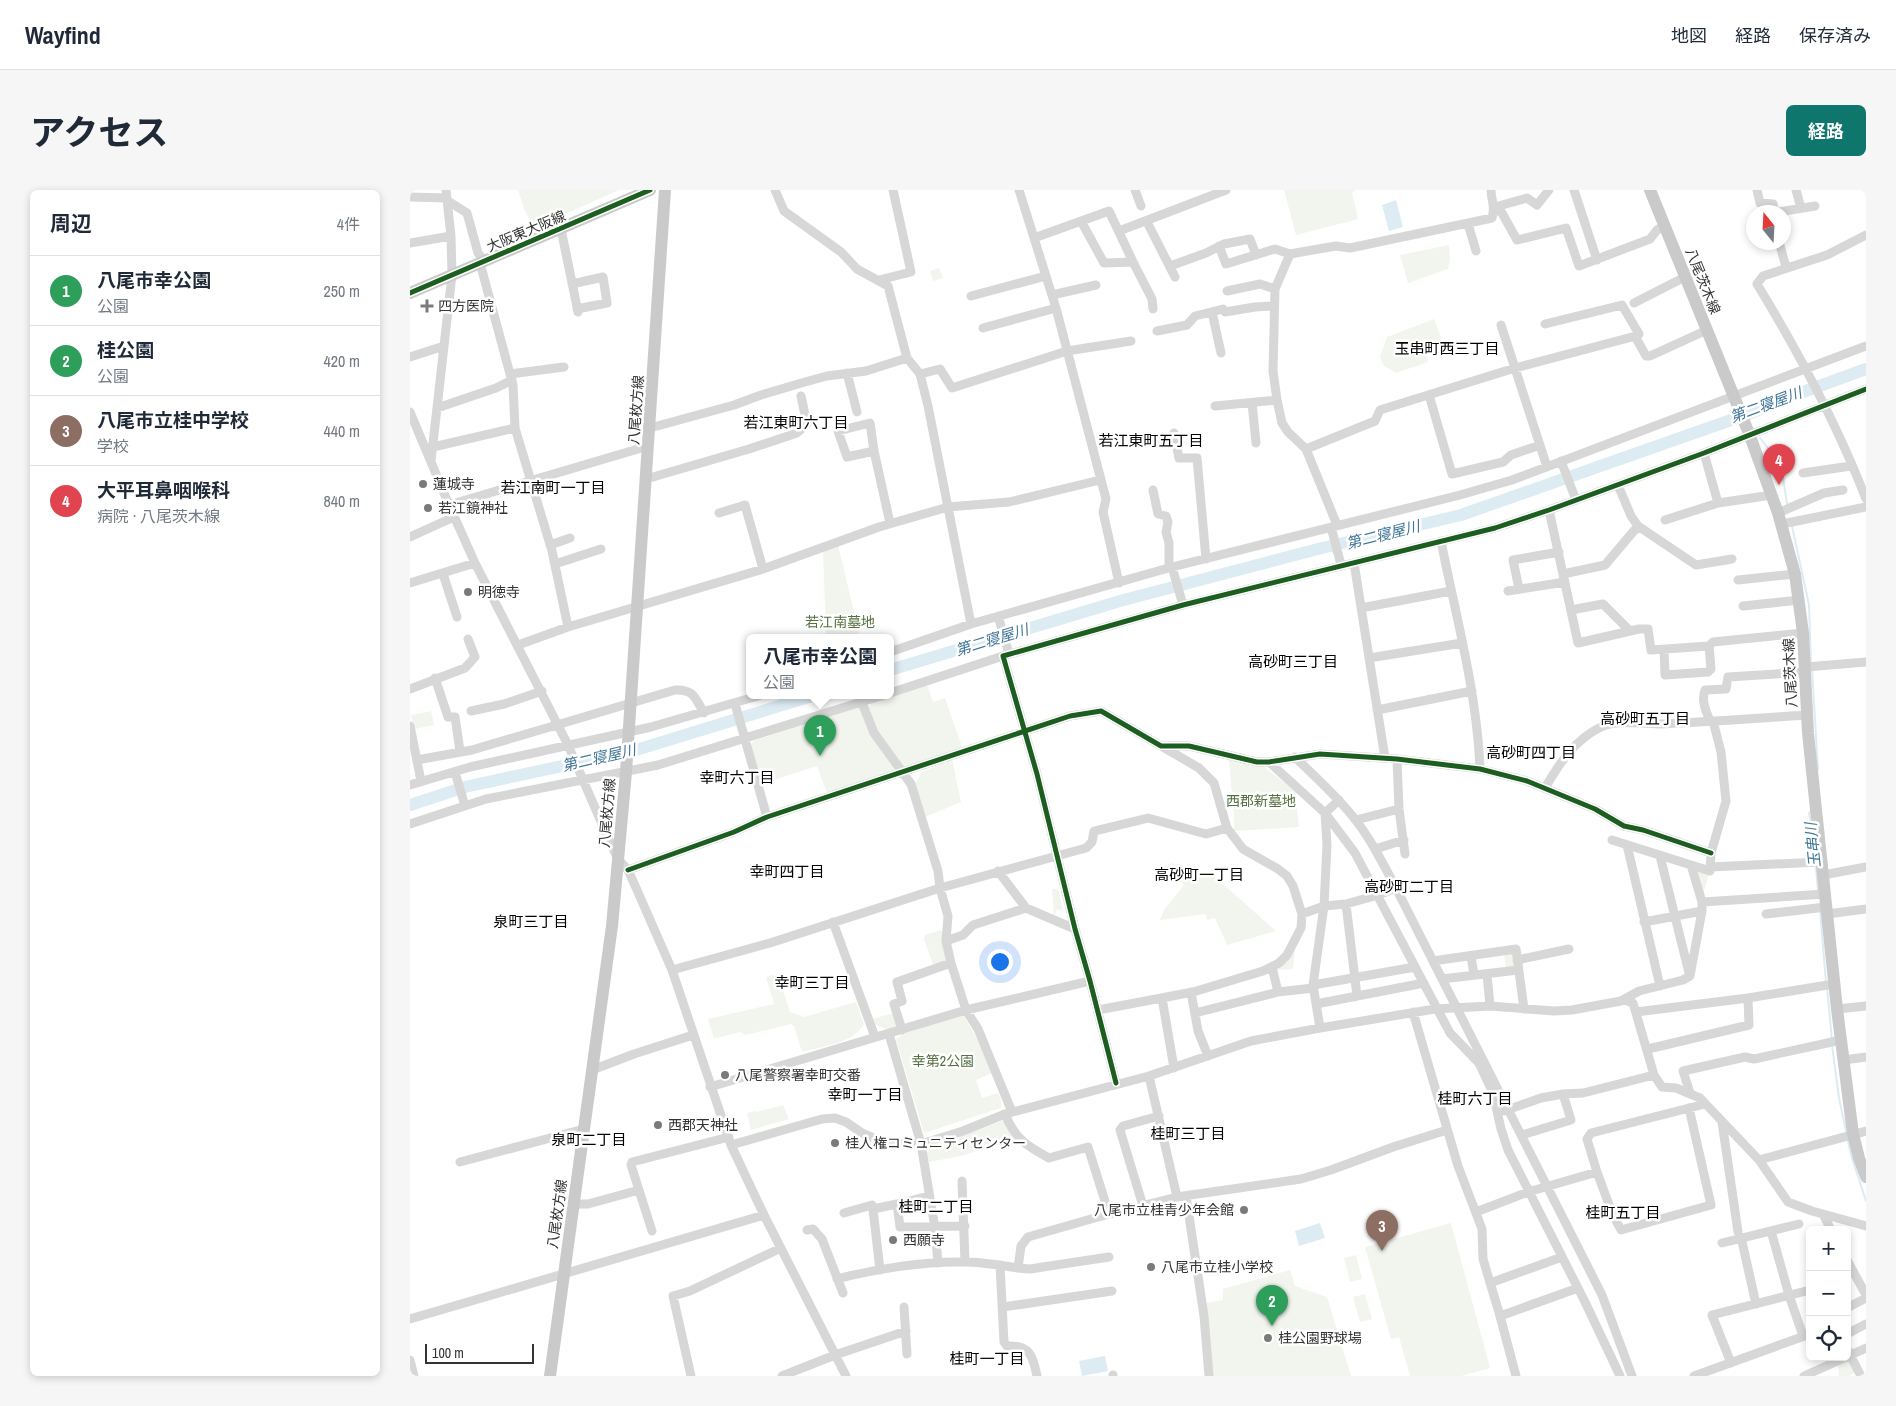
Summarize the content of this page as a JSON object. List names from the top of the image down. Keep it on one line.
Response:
{"streets":{"main road":["大阪東大阪線","八尾茨木線","八尾枚方線"]},"districts":["玉串町西三丁目","若江東町六丁目","若江東町五丁目","若江南町一丁目","高砂町三丁目","高砂町五丁目","高砂町四丁目","幸町六丁目","幸町四丁目","高砂町一丁目","高砂町二丁目","泉町三丁目","幸町三丁目","幸町一丁目","桂町六丁目","桂町三丁目","泉町二丁目","桂町二丁目","桂町五丁目","桂町一丁目"],"water":["第二寝屋川","玉串川"],"parks":["若江南墓地","西郡新墓地","幸第2公園"],"places":{"health":["四方医院"],"other":["蓮城寺","若江鏡神社","明徳寺","八尾警察署幸町交番","西郡天神社","桂人権コミュニティセンター","八尾市立桂青少年会館","西願寺","八尾市立桂小学校","桂公園野球場"]},"scale_bar":"100 m","north":"top","page":{"header":"Wayfind","nav":["地図","経路","保存済み"],"title":"アクセス","buttons":"経路","heading":["周辺","4件"],"list":[{"mark":"1","name":"八尾市幸公園","note":"公園","value":"250 m"},{"mark":"2","name":"桂公園","note":"公園","value":"420 m"},{"mark":"3","name":"八尾市立桂中学校","note":"学校","value":"440 m"},{"mark":"4","name":"大平耳鼻咽喉科","note":"病院 · 八尾茨木線","value":"840 m"}],"pins":["4","1","3","2"],"popup":["八尾市幸公園","公園"],"map_buttons":["+","−"],"scale":"100 m"}}
